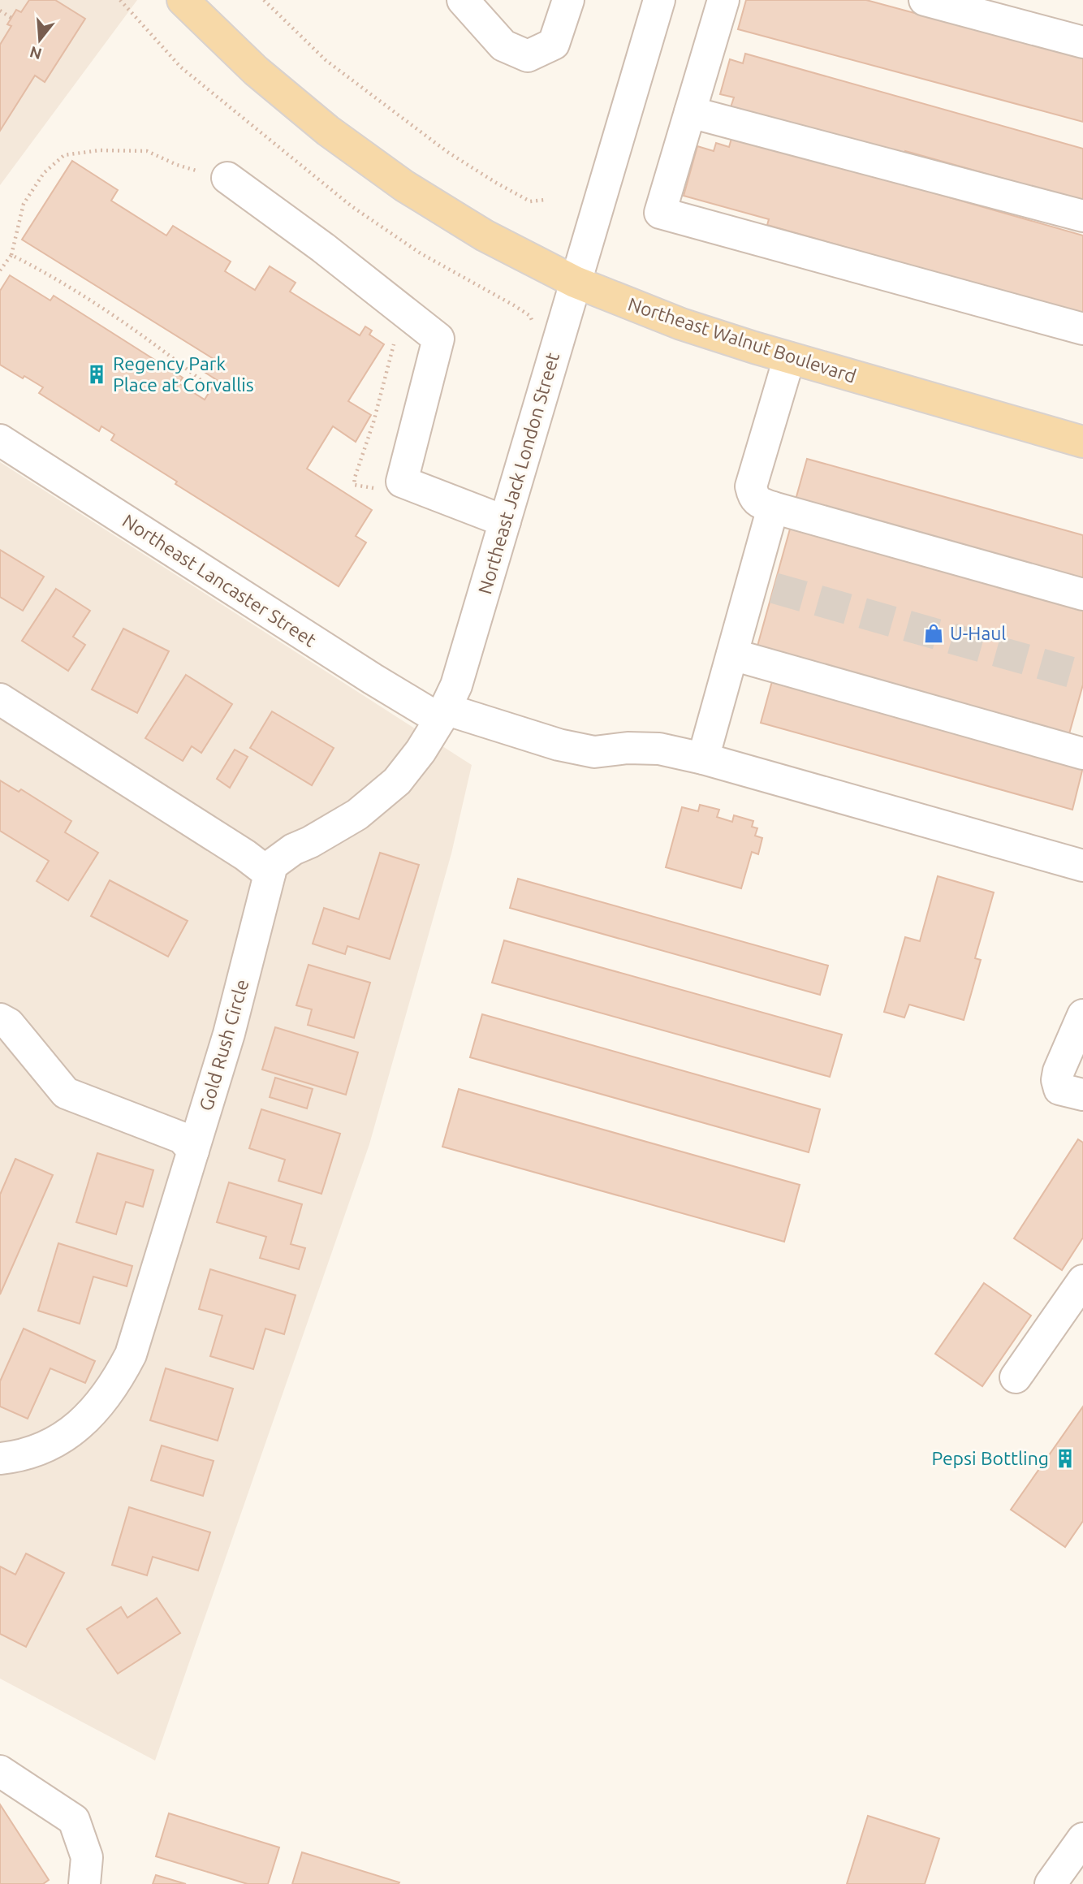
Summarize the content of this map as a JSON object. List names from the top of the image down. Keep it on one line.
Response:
{"streets":{"main road":["Northeast Walnut Boulevard"],"street":["Northeast Jack London Street","Northeast Lancaster Street","Gold Rush Circle"]},"crossings":[["Northeast Walnut Boulevard","Northeast Jack London Street"],["Northeast Jack London Street","Northeast Lancaster Street"],["Northeast Jack London Street","Gold Rush Circle"]],"places":{"building":["Regency Park Place at Corvallis","Pepsi Bottling"],"shop":["U-Haul"]},"north":"bottom"}
